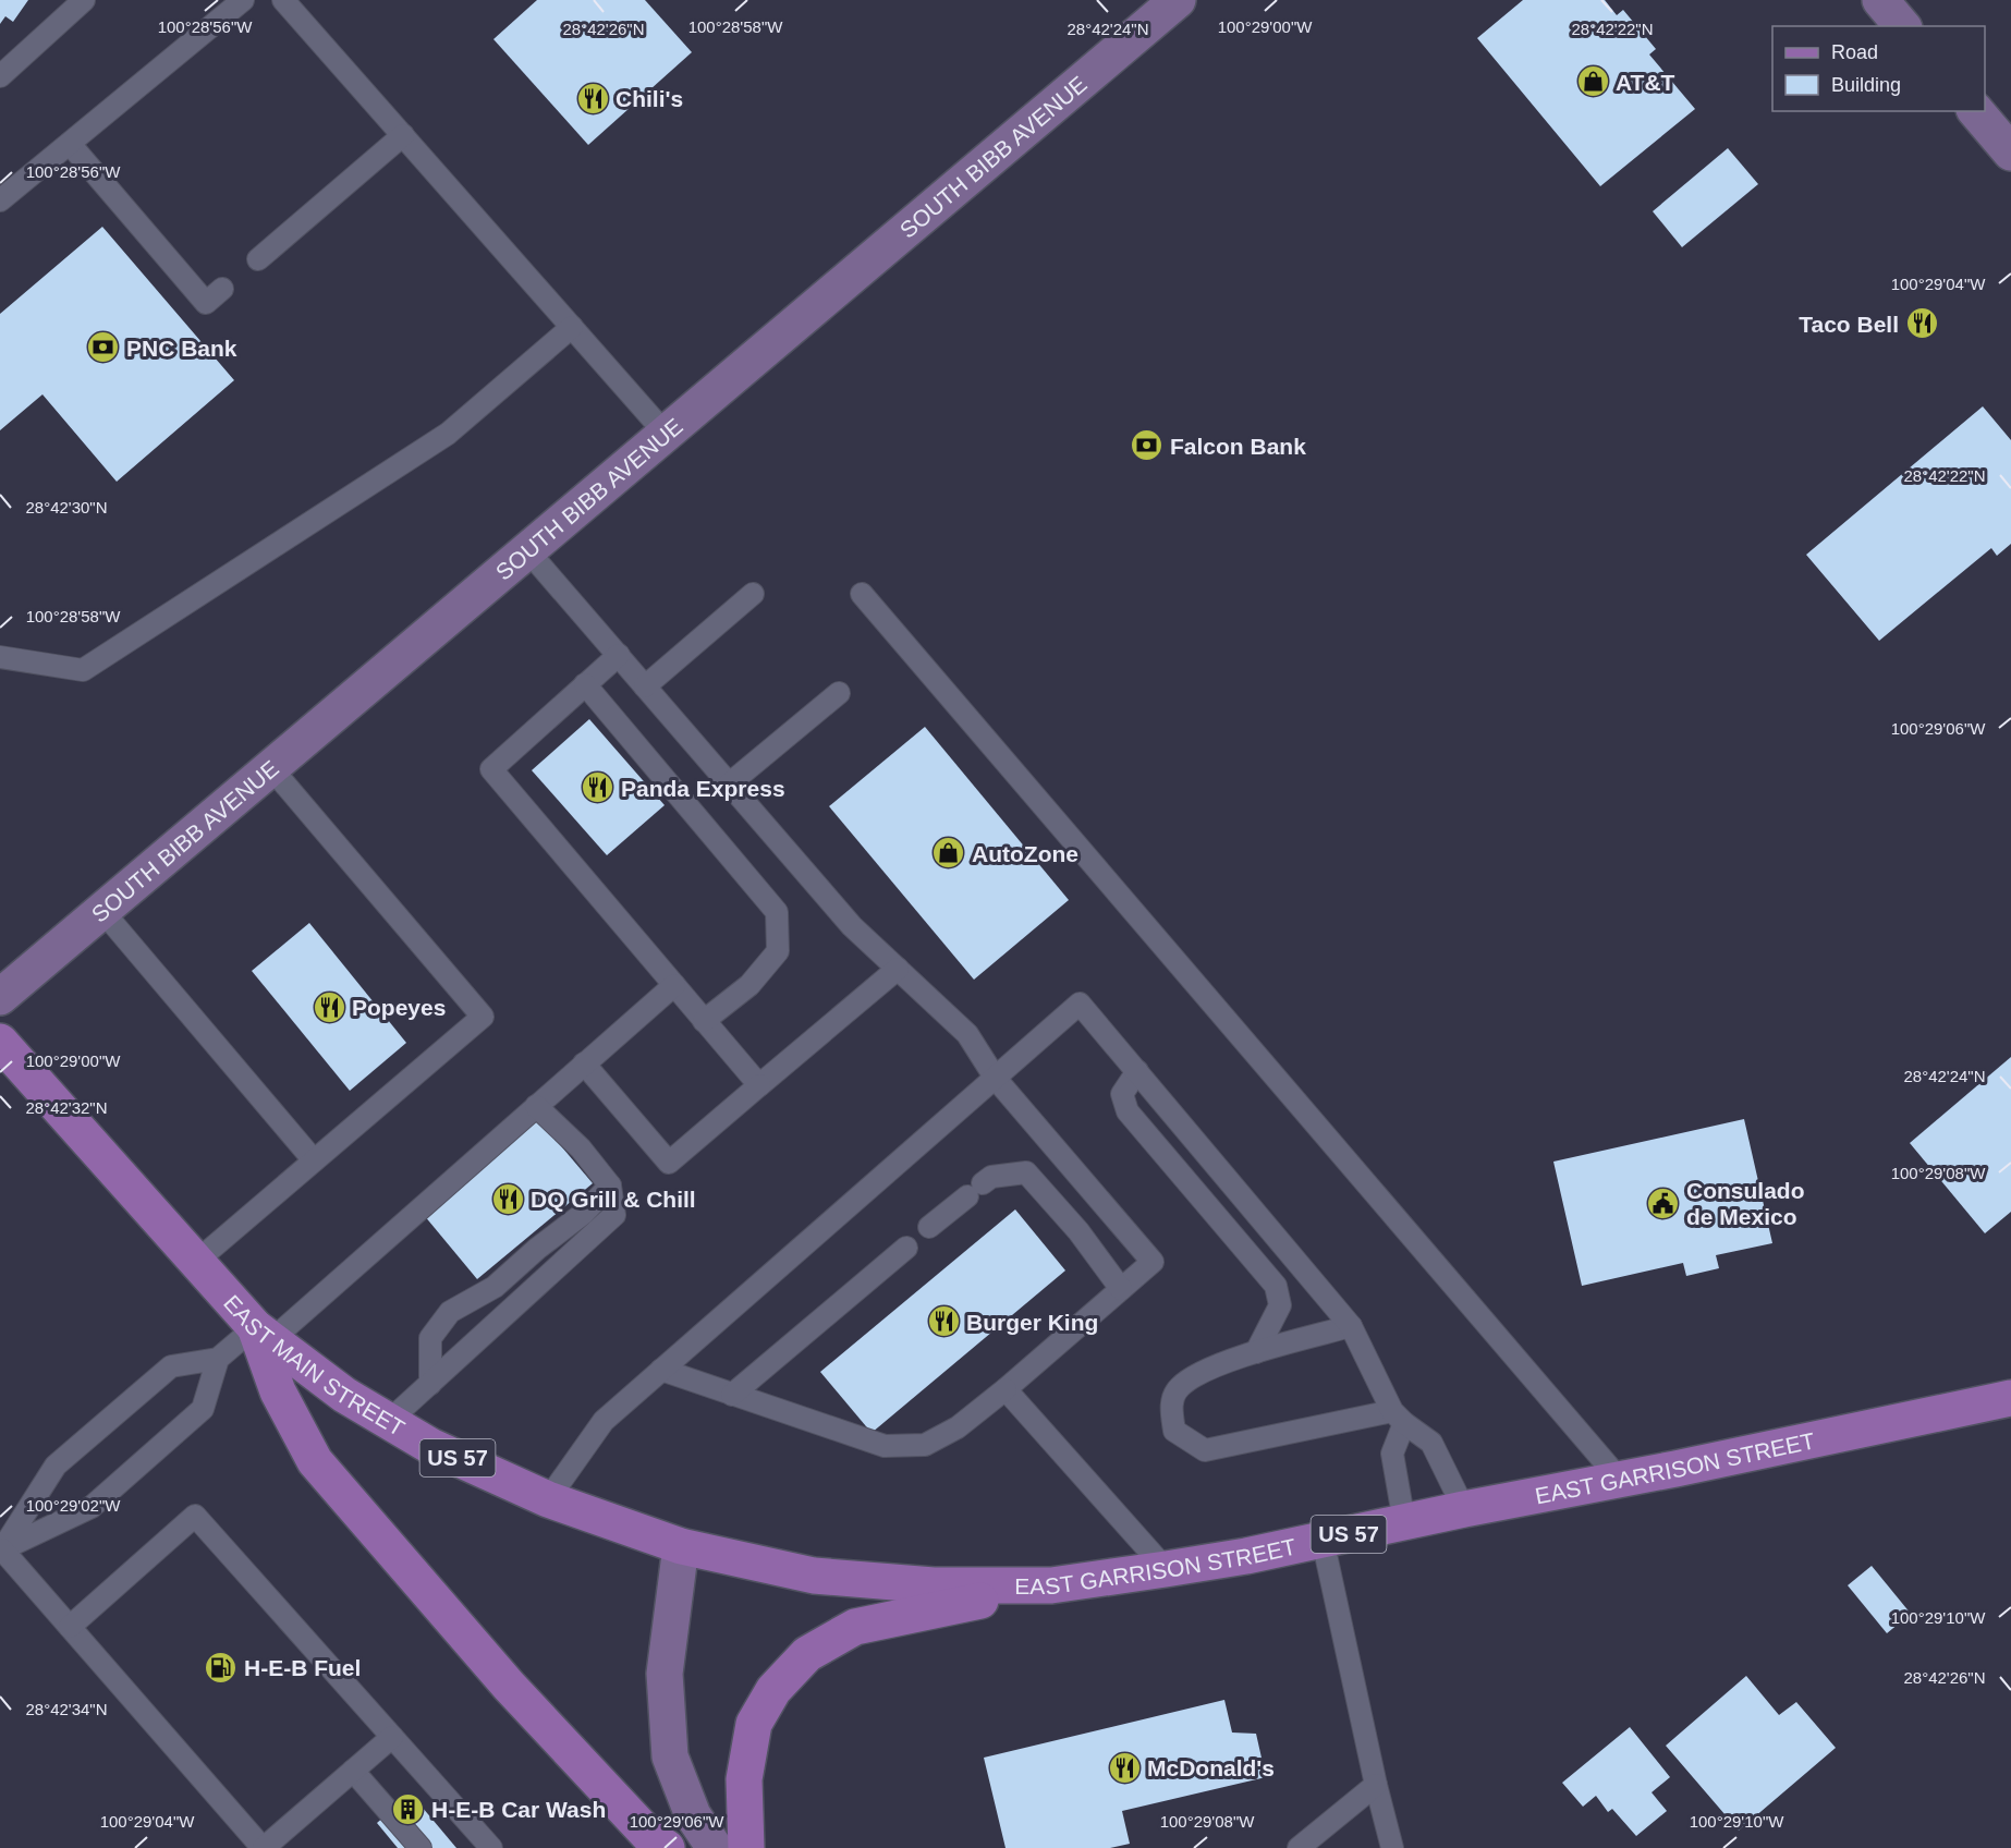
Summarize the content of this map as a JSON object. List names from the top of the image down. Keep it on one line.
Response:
{"streets":{"main road":["SOUTH BIBB AVENUE","EAST MAIN STREET","US 57","EAST GARRISON STREET"]},"crossings":[["EAST MAIN STREET","EAST GARRISON STREET"]],"places":{"shop":["AT&T","AutoZone"],"restaurant":["Chili's","Taco Bell","Panda Express","Popeyes","DQ Grill & Chill","Burger King","McDonald's"],"bank":["PNC Bank","Falcon Bank"],"public building":["Consulado de Mexico"],"fuel station":["H-E-B Fuel"],"building":["H-E-B Car Wash"]},"legend":["Road","Building"],"coordinates":["100°28'56\"W","100°28'58\"W","100°29'00\"W","28°42'22\"N","28°42'26\"N","28°42'24\"N","100°29'04\"W","28°42'30\"N","100°29'06\"W","28°42'32\"N","100°29'08\"W","100°29'02\"W","100°29'10\"W","28°42'34\"N"]}
